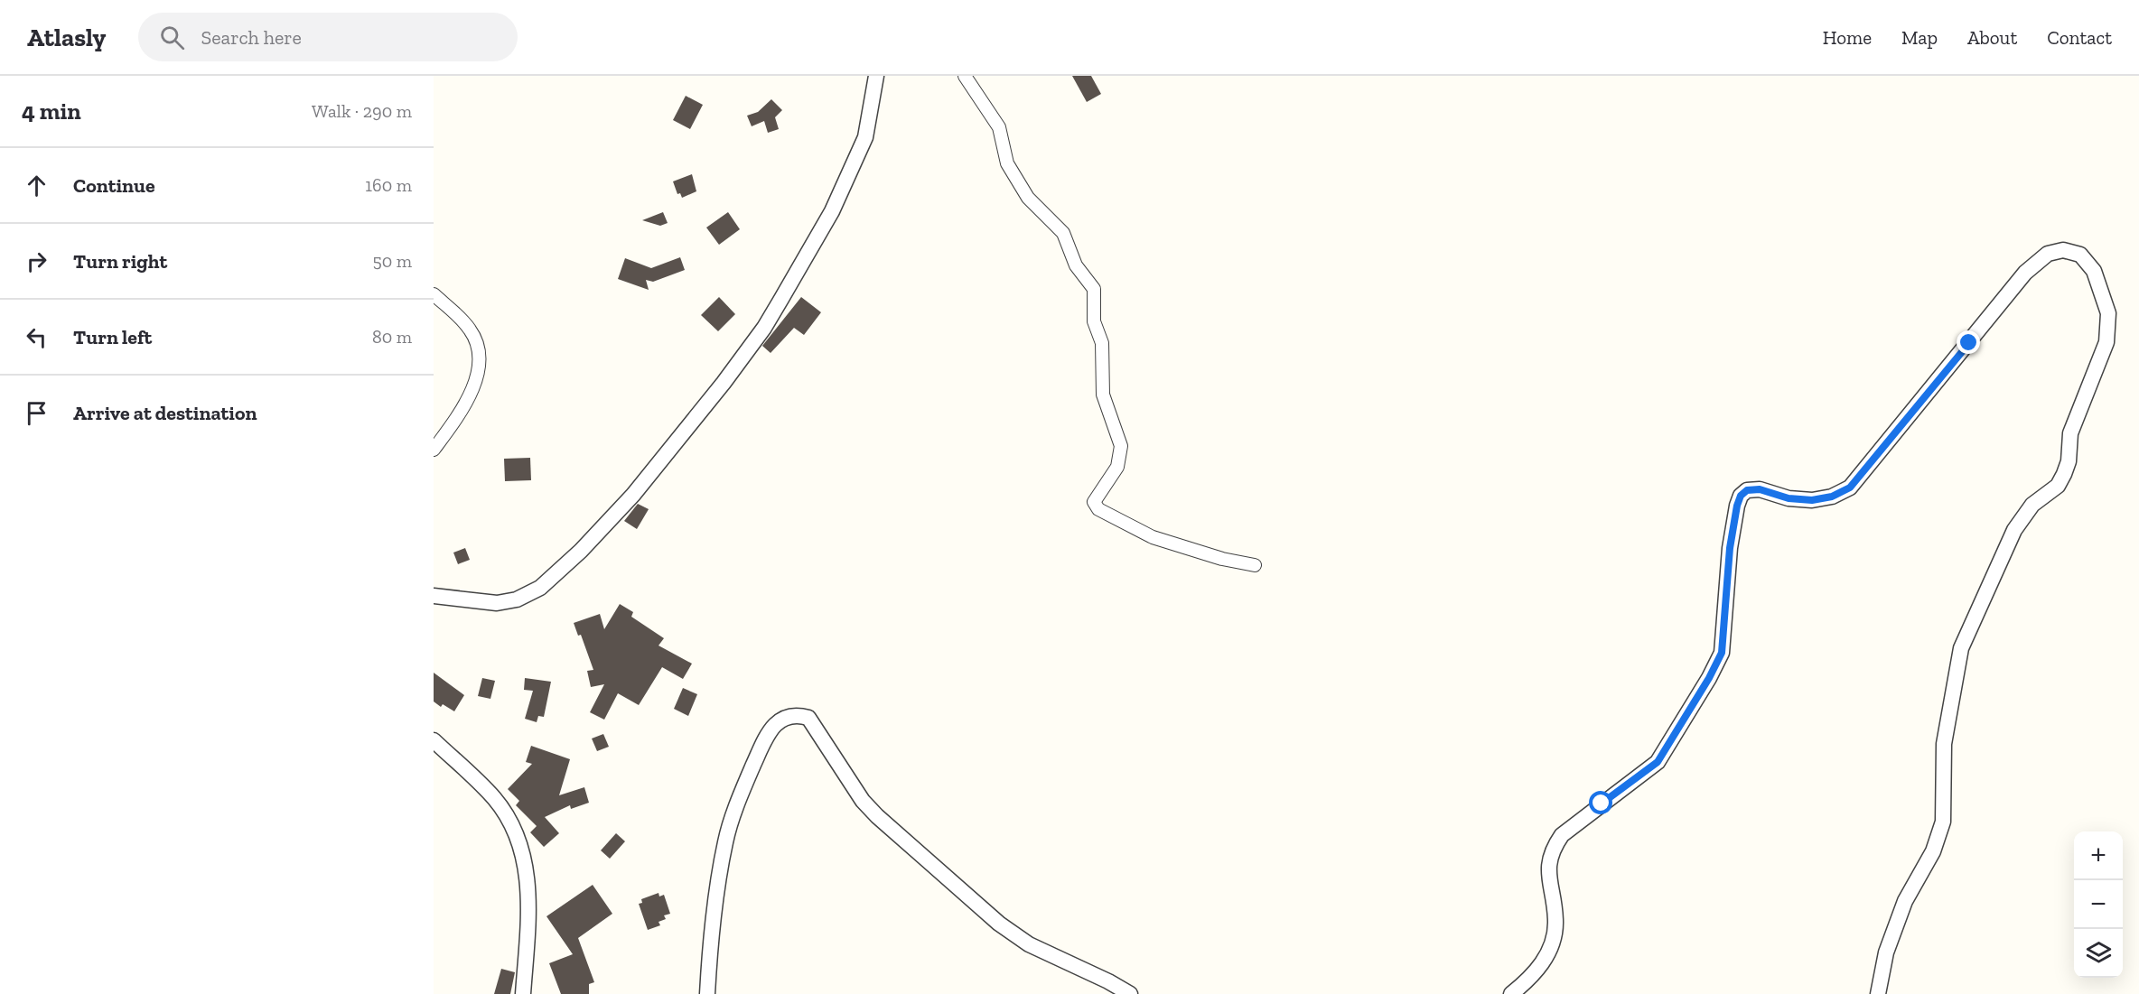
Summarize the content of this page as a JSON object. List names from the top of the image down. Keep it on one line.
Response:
{"page":{"header":"Atlasly","search":"Search here","nav":["Home","Map","About","Contact"],"heading":["4 min","Walk · 290 m"],"list":[["Continue","160 m"],["Turn right","50 m"],["Turn left","80 m"],"Arrive at destination"],"map_buttons":["+","−"]}}
